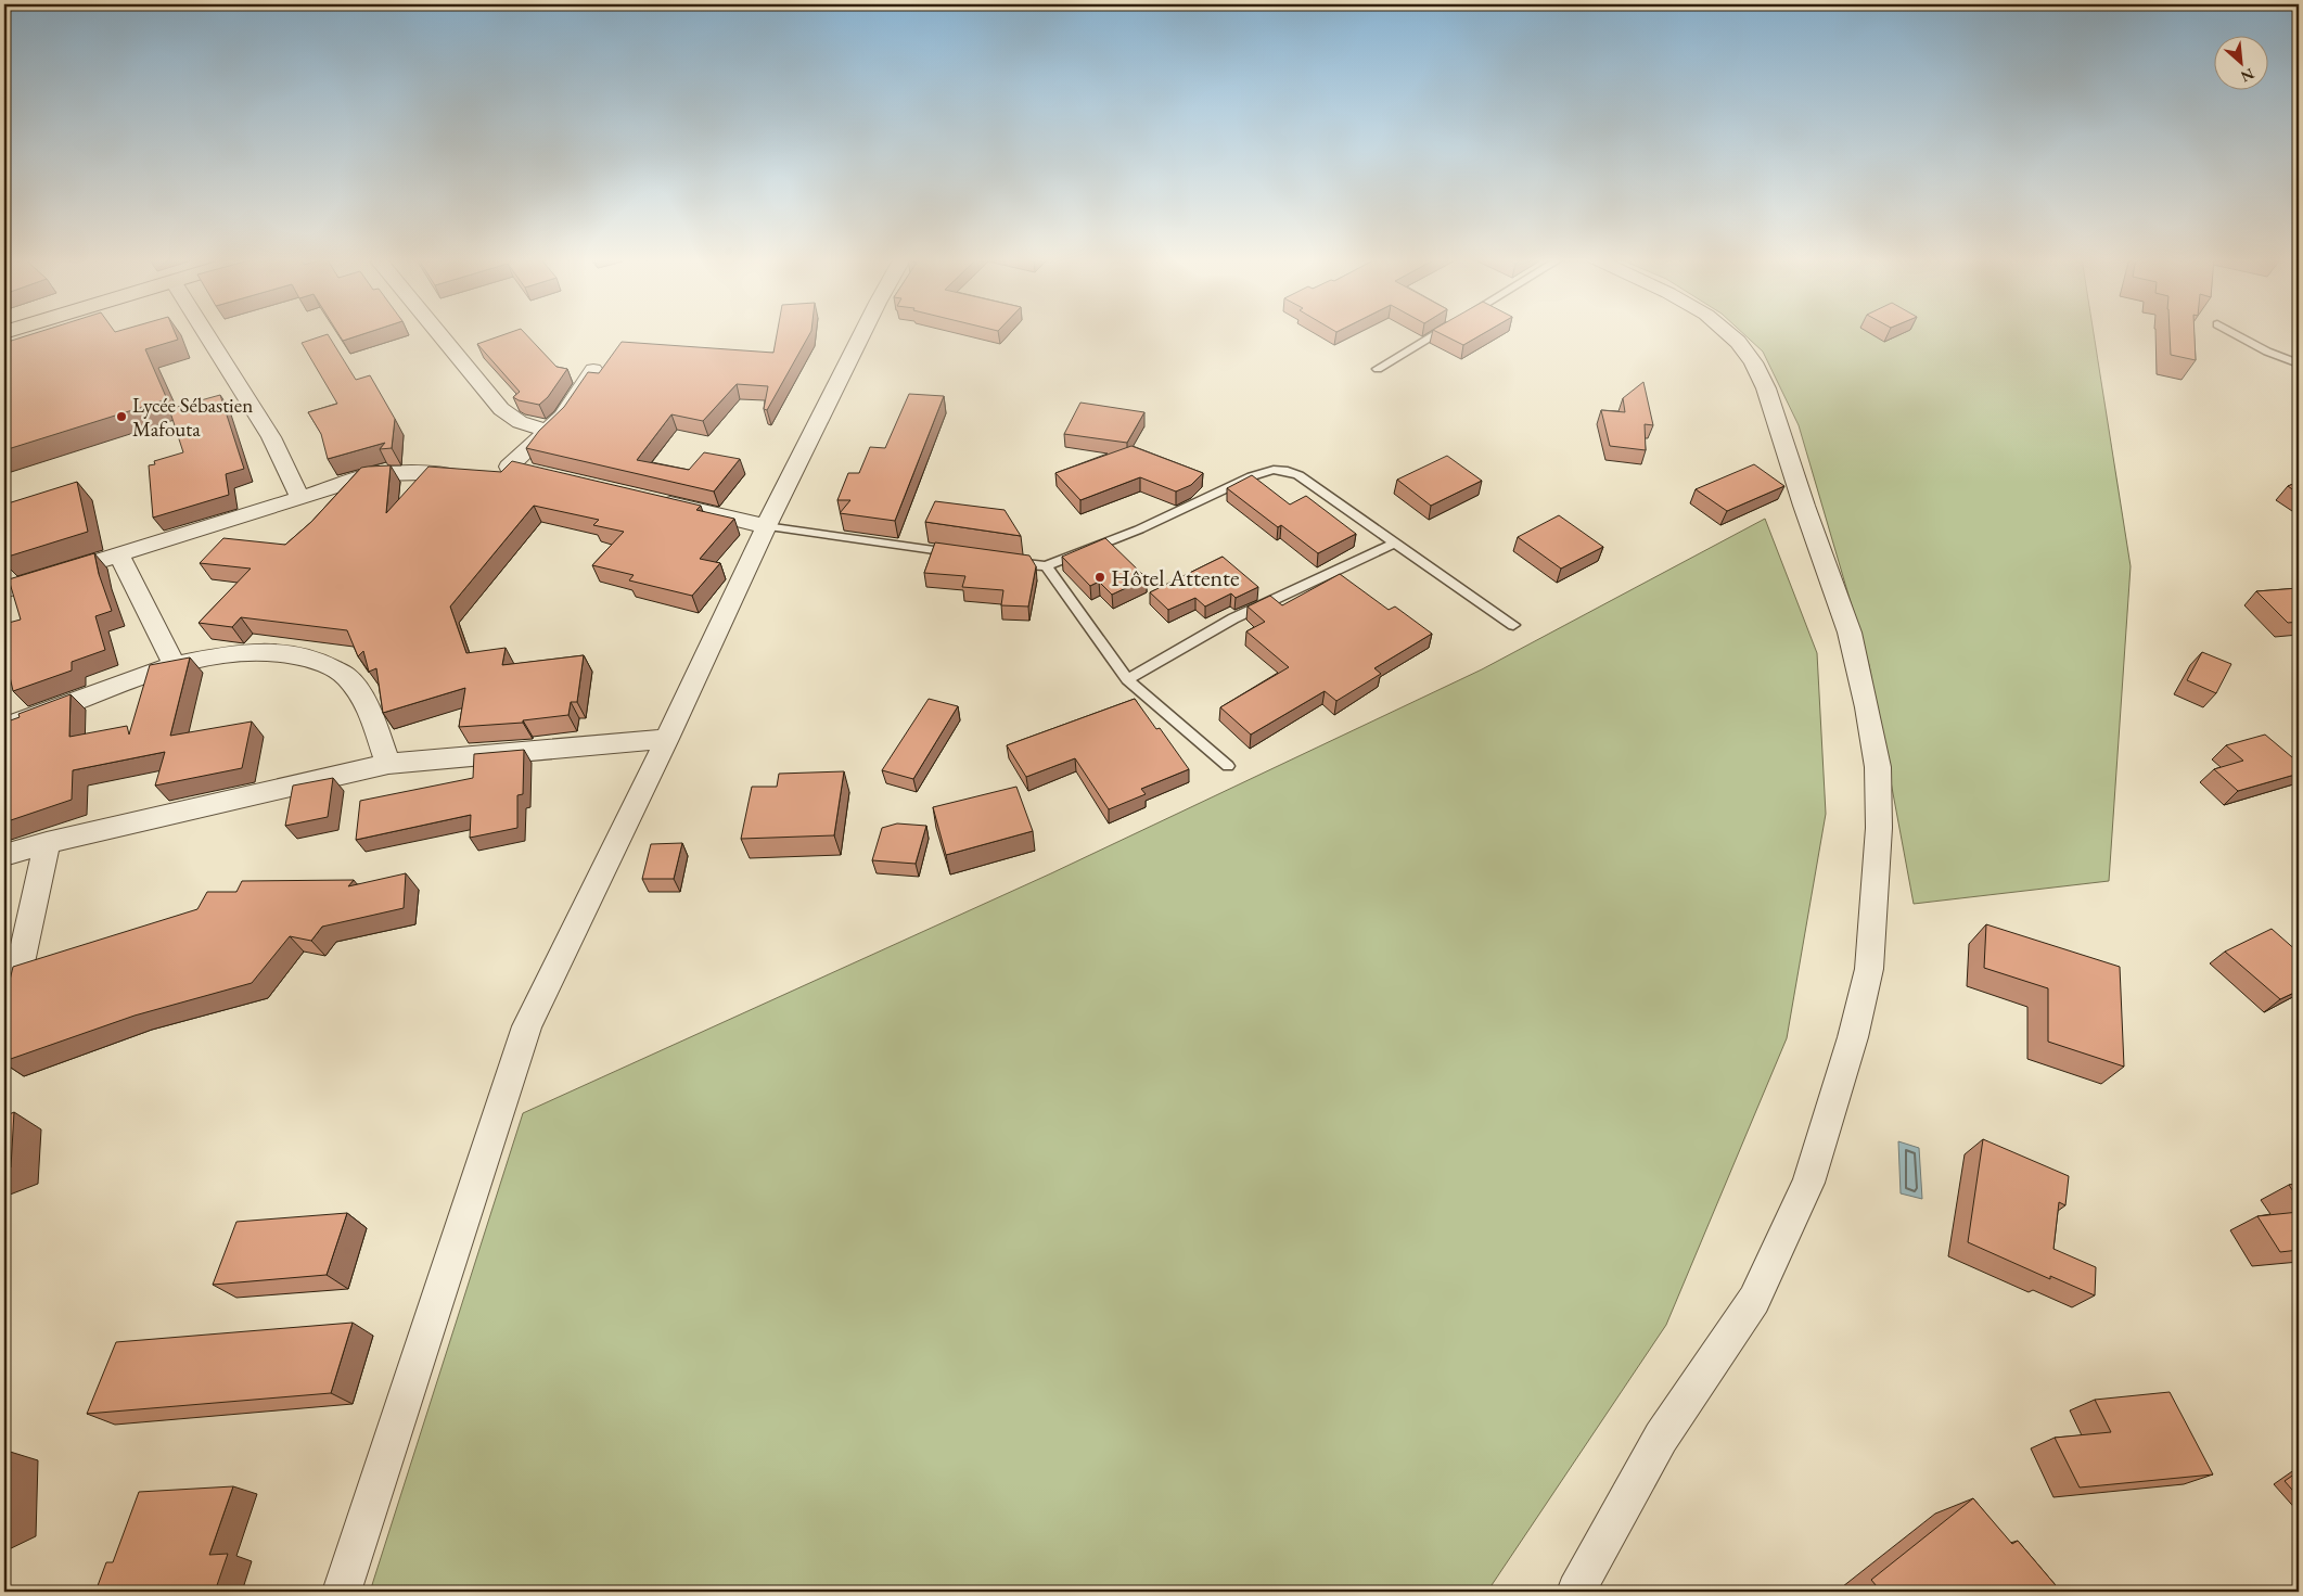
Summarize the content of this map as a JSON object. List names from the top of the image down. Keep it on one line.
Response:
{"places":["Lycée Sébastien Mafouta","Hôtel Attente"],"north":"bottom right"}
